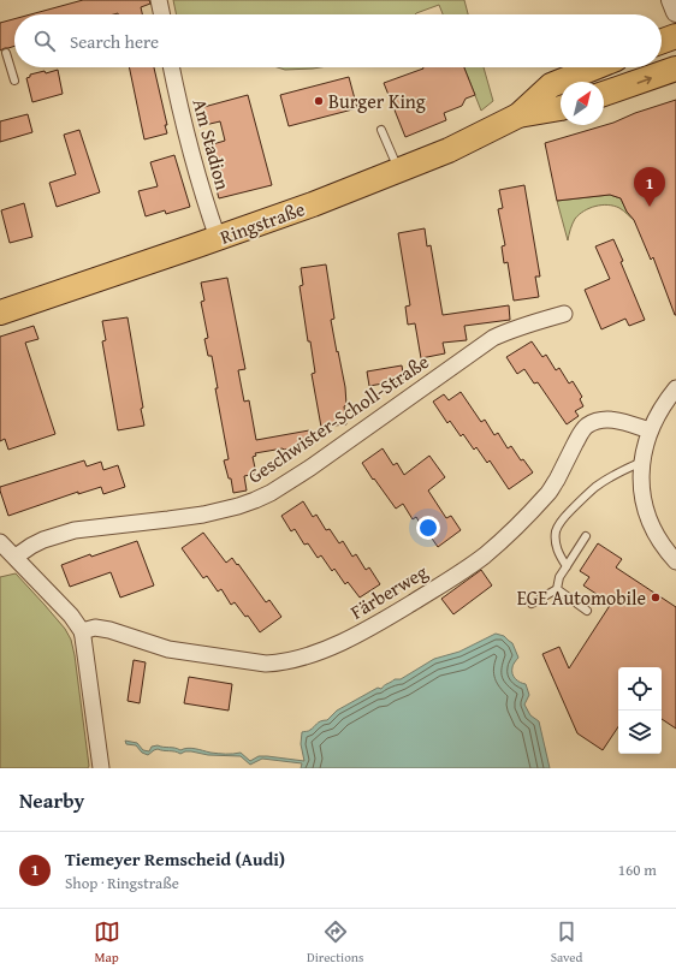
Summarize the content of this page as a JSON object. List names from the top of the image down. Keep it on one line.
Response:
{"streets":{"main road":["Ringstraße"],"street":["Am Stadion","Geschwister-Scholl-Straße","Färberweg"]},"crossings":[["Am Stadion","Ringstraße"]],"places":["Burger King","EGE Automobile"],"north":"top right","page":{"search":"Search here","pins":"1","heading":"Nearby","list":[{"mark":"1","name":"Tiemeyer Remscheid (Audi)","note":"Shop · Ringstraße","value":"160 m"}],"nav":["Map","Directions","Saved"]}}
